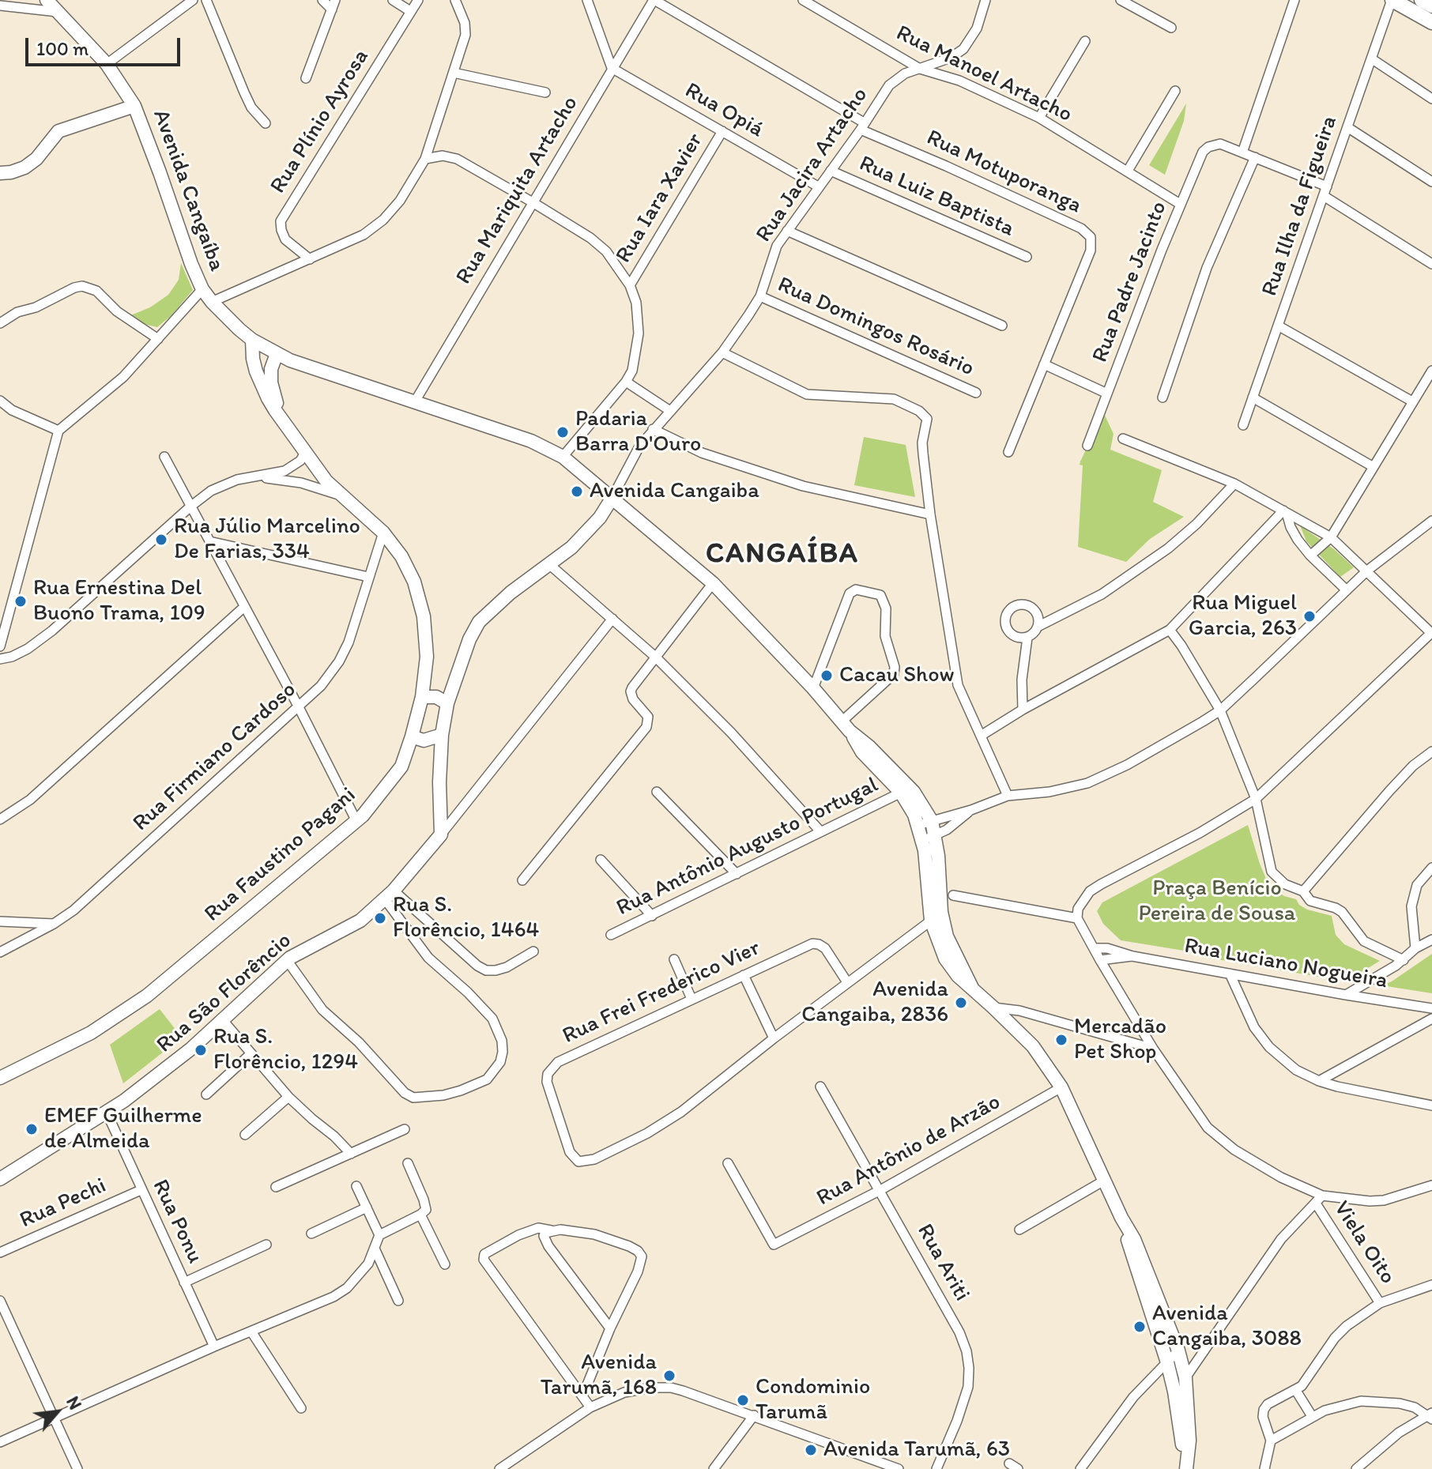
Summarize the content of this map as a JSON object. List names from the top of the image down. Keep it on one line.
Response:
{"streets":{"main road":["Avenida Cangaíba","Rua Faustino Pagani","Rua São Florêncio"],"street":["Rua Manoel Artacho","Rua Opiá","Rua Plínio Ayrosa","Rua Jacira Artacho","Rua Motuporanga","Rua Mariquita Artacho","Rua Luiz Baptista","Rua Iara Xavier","Rua Ilha da Figueira","Rua Padre Jacinto","Rua Domingos Rosário","Rua Firmiano Cardoso","Rua Antônio Augusto Portugal","Rua Luciano Nogueira","Rua Frei Frederico Vier","Rua Antônio de Arzão","Rua Pechi","Rua Ponu","Viela Oito","Rua Ariti"]},"crossings":[["Rua Manoel Artacho","Rua Jacira Artacho"],["Rua Manoel Artacho","Rua Padre Jacinto"],["Rua Opiá","Rua Jacira Artacho"],["Rua Opiá","Rua Mariquita Artacho"],["Rua Opiá","Rua Iara Xavier"],["Rua Jacira Artacho","Rua Motuporanga"],["Rua Jacira Artacho","Avenida Cangaíba"],["Rua Jacira Artacho","Rua Luiz Baptista"],["Rua Jacira Artacho","Rua Domingos Rosário"],["Avenida Cangaíba","Rua Mariquita Artacho"],["Avenida Cangaíba","Rua Faustino Pagani"],["Rua Firmiano Cardoso","Rua Faustino Pagani"],["Rua São Florêncio","Rua Ponu"],["Rua Antônio de Arzão","Rua Ariti"],["Rua Pechi","Rua Ponu"]],"districts":["CANGAÍBA"],"parks":["Praça Benício Pereira de Sousa"],"places":["Padaria Barra D'Ouro","Avenida Cangaiba","Rua Júlio Marcelino De Farias, 334","Rua Ernestina Del Buono Trama, 109","Rua Miguel Garcia, 263","Cacau Show","Rua S. Florêncio, 1464","Avenida Cangaiba, 2836","Mercadão Pet Shop","Rua S. Florêncio, 1294","EMEF Guilherme de Almeida","Avenida Cangaiba, 3088","Avenida Tarumã, 168","Condominio Tarumã","Avenida Tarumã, 63"],"scale_bar":"100 m","north":"top right"}
